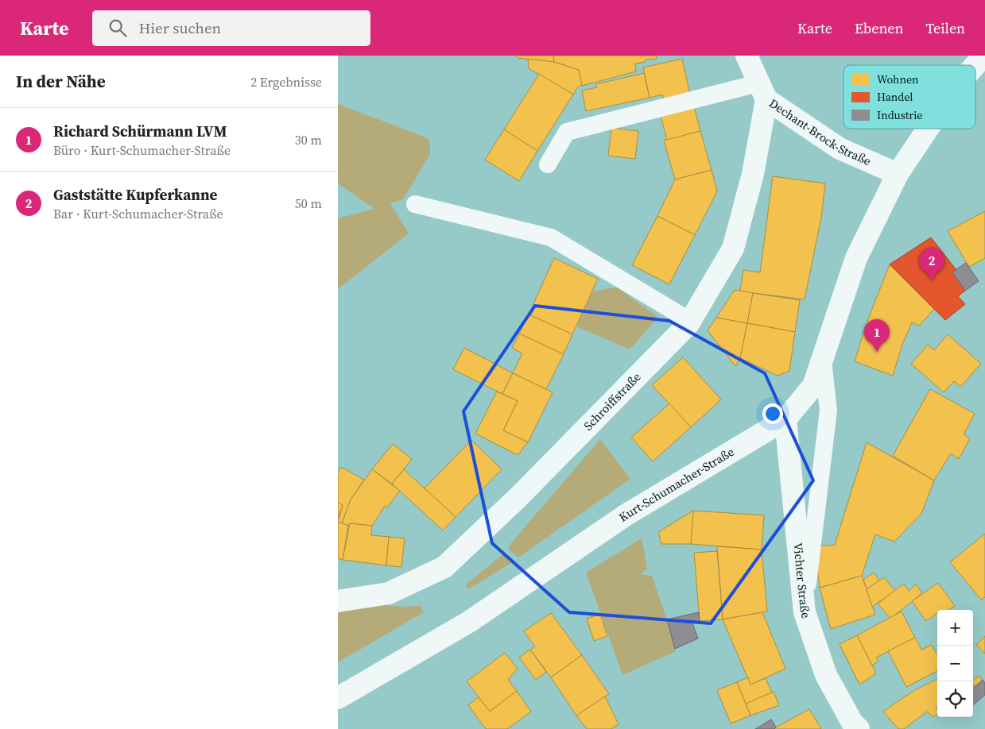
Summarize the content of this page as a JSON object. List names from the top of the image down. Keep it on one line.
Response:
{"streets":{"street":["Dechant-Brock-Straße","Schroiffstraße","Kurt-Schumacher-Straße","Vichter Straße"]},"crossings":[["Dechant-Brock-Straße","Schroiffstraße"],["Dechant-Brock-Straße","Kurt-Schumacher-Straße"],["Kurt-Schumacher-Straße","Vichter Straße"]],"legend":["Wohnen","Handel","Industrie"],"page":{"header":"Karte","search":"Hier suchen","nav":["Karte","Ebenen","Teilen"],"heading":["In der Nähe","2 Ergebnisse"],"list":[{"mark":"1","name":"Richard Schürmann LVM","note":"Büro · Kurt-Schumacher-Straße","value":"30 m"},{"mark":"2","name":"Gaststätte Kupferkanne","note":"Bar · Kurt-Schumacher-Straße","value":"50 m"}],"pins":["2","1"],"map_buttons":["+","−"]}}
